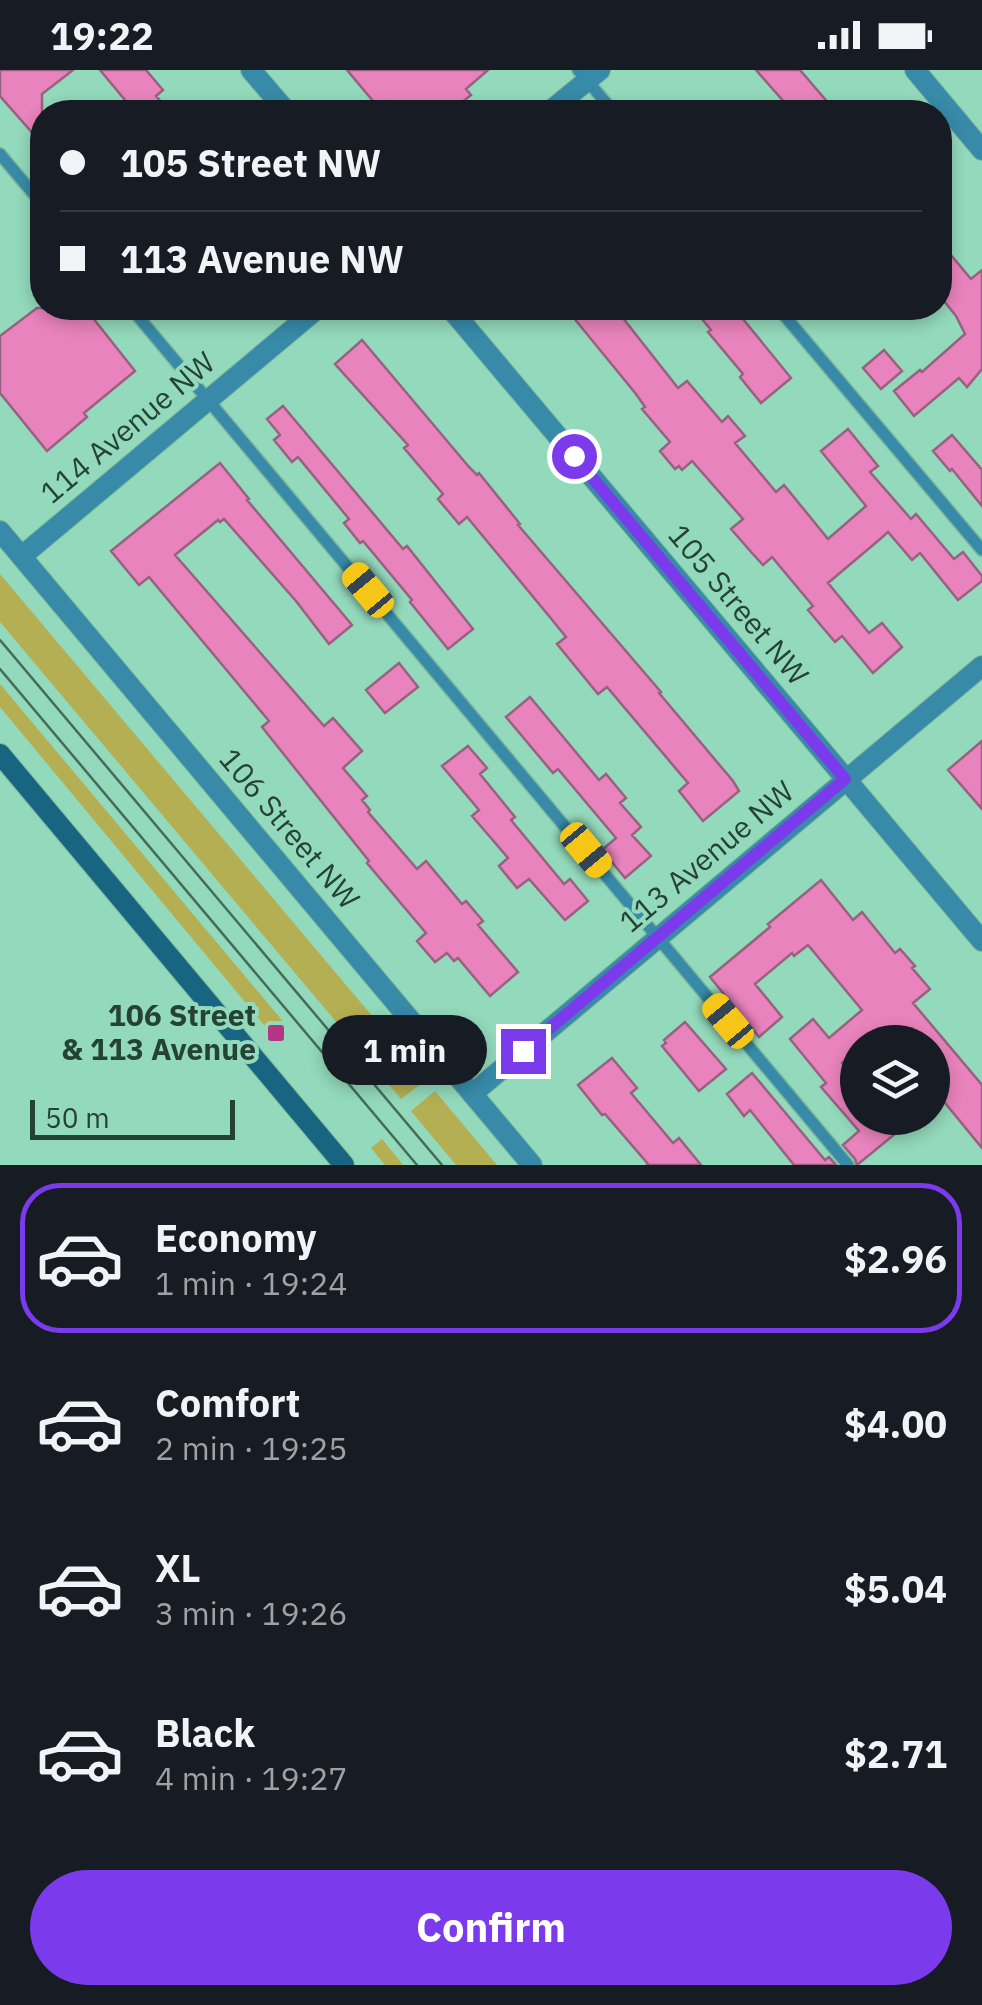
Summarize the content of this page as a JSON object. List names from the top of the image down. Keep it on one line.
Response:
{"streets":{"street":["114 Avenue NW","105 Street NW","106 Street NW","113 Avenue NW"]},"crossings":[["114 Avenue NW","106 Street NW"],["105 Street NW","113 Avenue NW"],["106 Street NW","113 Avenue NW"]],"places":{"transit":["106 Street & 113 Avenue"]},"scale_bar":"50 m","page":{"status":"19:22","banner":["105 Street NW","113 Avenue NW"],"bubble":"1 min","scale":"50 m","list":[{"name":"Economy","note":"1 min · 19:24","value":"$2.96"},{"name":"Comfort","note":"2 min · 19:25","value":"$4.00"},{"name":"XL","note":"3 min · 19:26","value":"$5.04"},{"name":"Black","note":"4 min · 19:27","value":"$2.71"}],"buttons":"Confirm"}}
